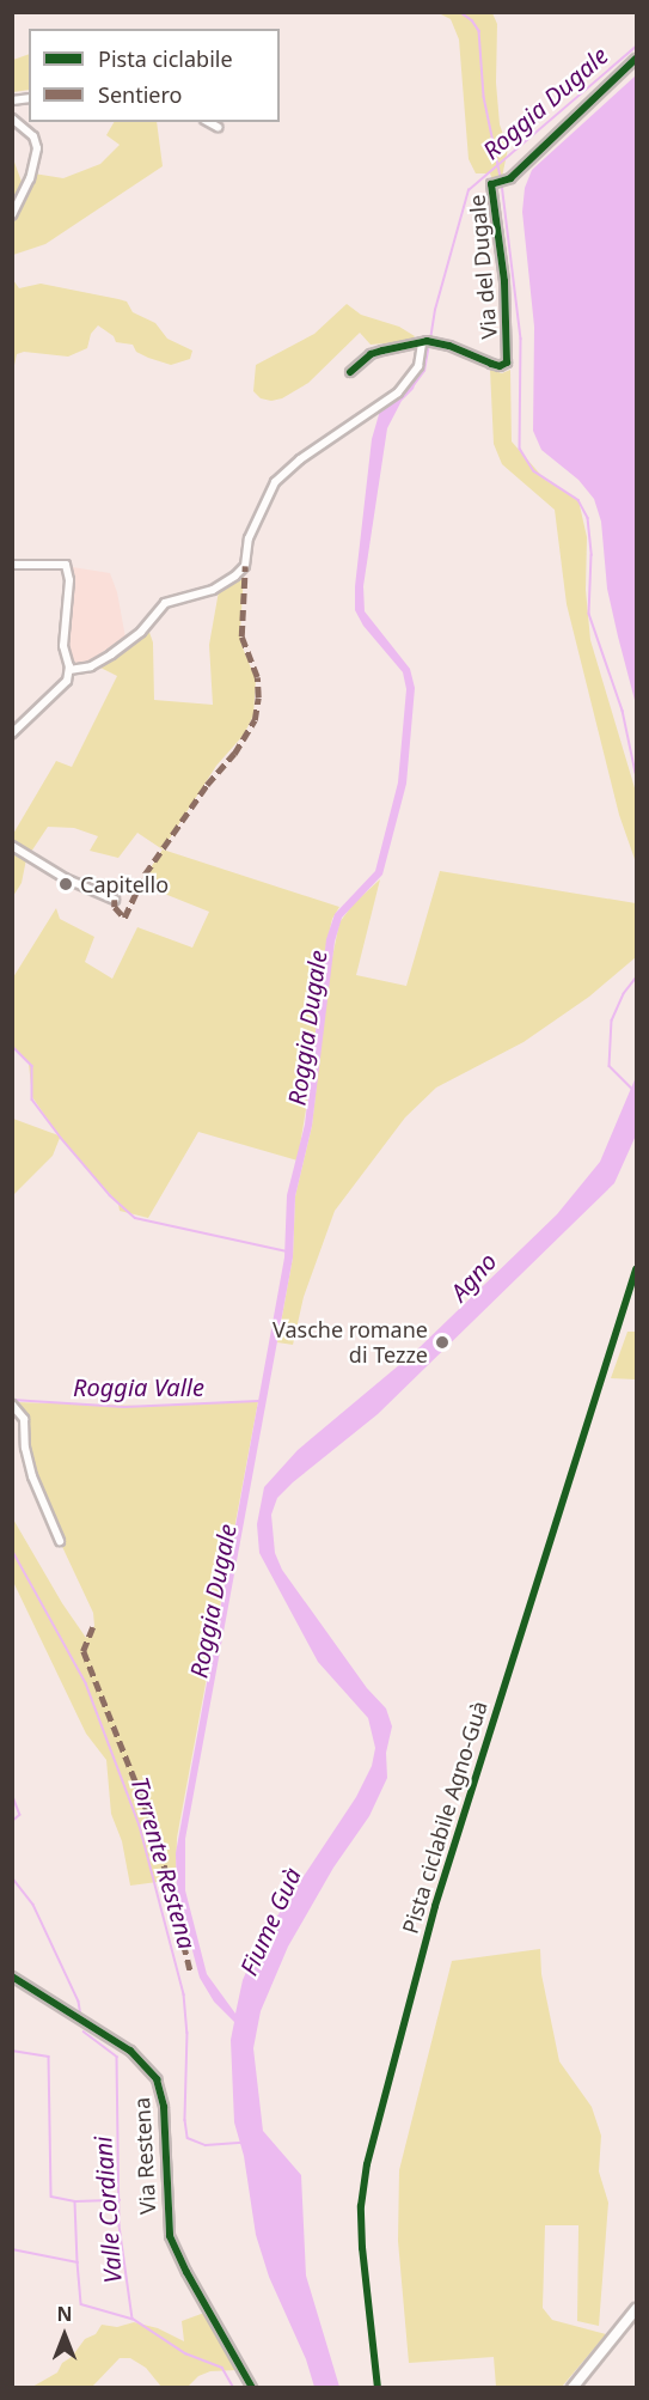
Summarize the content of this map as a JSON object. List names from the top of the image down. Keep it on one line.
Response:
{"streets":{"street":["Via del Dugale","Via Restena"],"cycle path":["Pista ciclabile Agno-Guà"]},"water":["Roggia Dugale","Agno","Roggia Valle","Torrente Restena","Fiume Guà","Valle Cordiani"],"places":["Capitello","Vasche romane di Tezze"],"legend":["Pista ciclabile","Sentiero"],"north":"top"}
